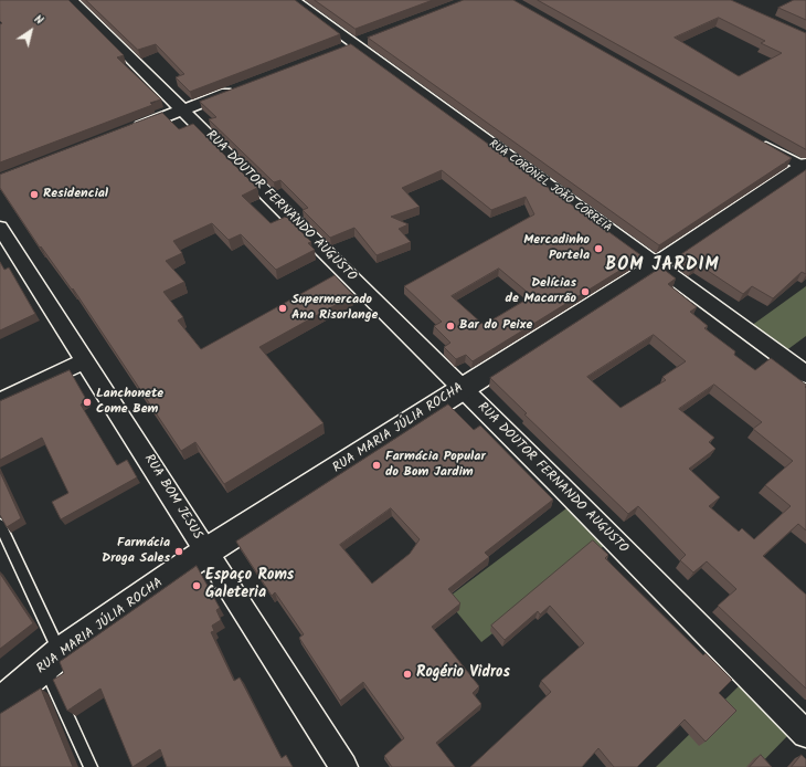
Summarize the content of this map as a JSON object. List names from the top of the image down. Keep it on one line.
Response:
{"streets":{"street":["RUA CORONEL JOÃO CORREIA","RUA DOUTOR FERNANDO AUGUSTO","RUA MARIA JÚLIA ROCHA","RUA BOM JESUS"]},"crossings":[["RUA CORONEL JOÃO CORREIA","RUA MARIA JÚLIA ROCHA"],["RUA DOUTOR FERNANDO AUGUSTO","RUA MARIA JÚLIA ROCHA"],["RUA MARIA JÚLIA ROCHA","RUA BOM JESUS"]],"districts":["BOM JARDIM"],"places":["Residencial","Mercadinho Portela","Delícias de Macarrão","Supermercado Ana Risorlange","Bar do Peixe","Lanchonete Come Bem","Farmácia Popular do Bom Jardim","Farmácia Droga Sales","Espaço Roms Galeteria","Rogério Vidros"],"north":"top right"}
